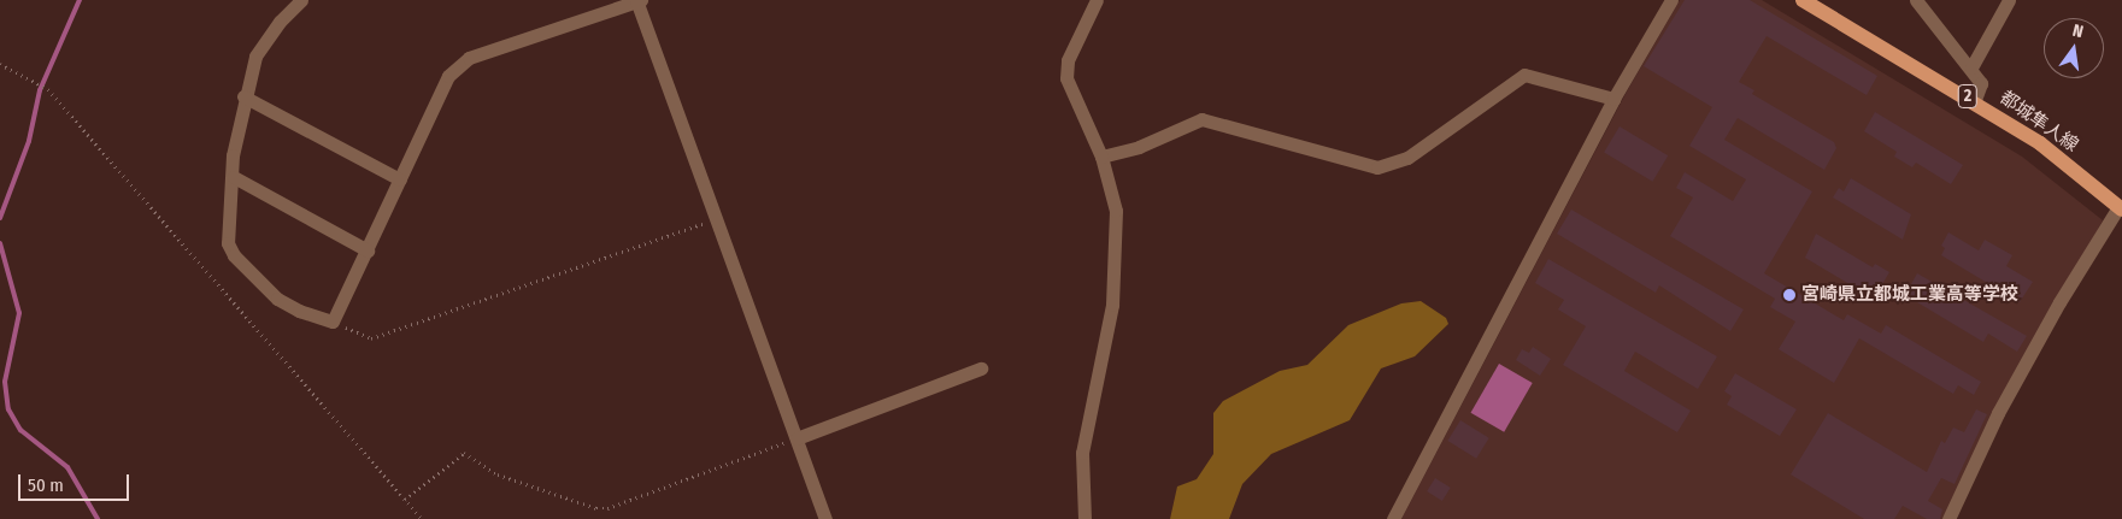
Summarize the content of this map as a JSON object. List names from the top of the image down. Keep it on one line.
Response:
{"streets":{"main road":["2","都城隼人線"]},"places":["宮崎県立都城工業高等学校"],"scale_bar":"50 m","north":"top"}
